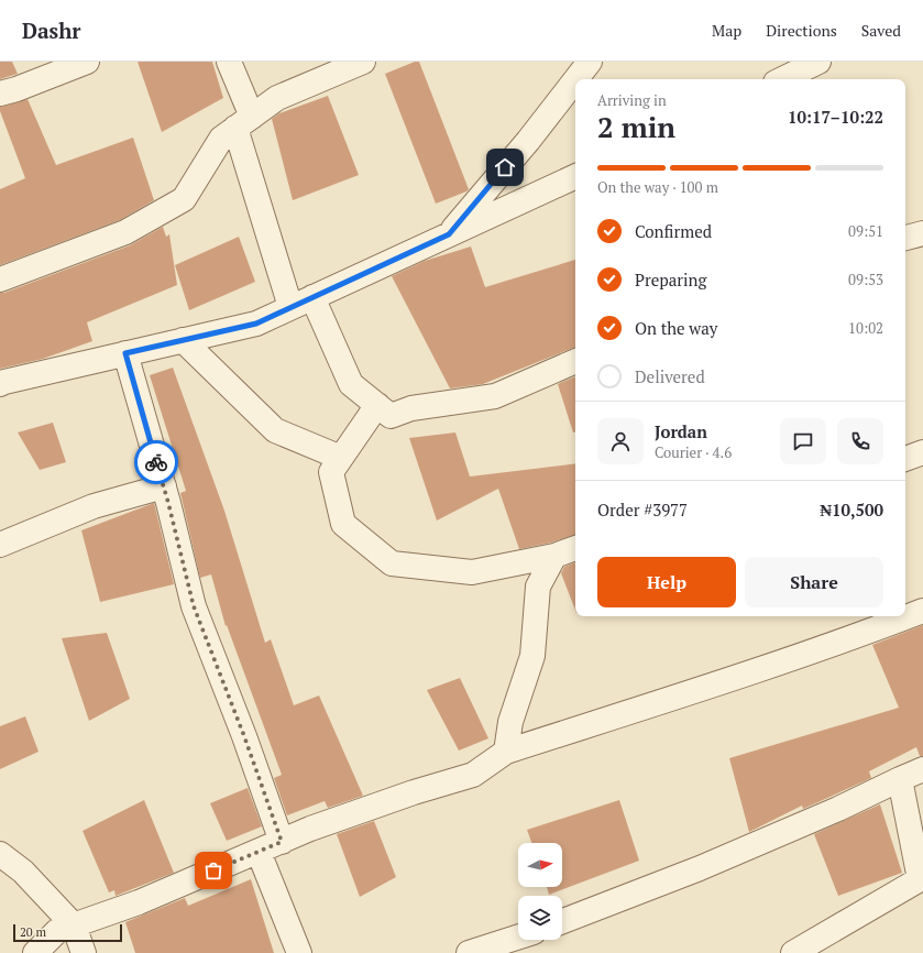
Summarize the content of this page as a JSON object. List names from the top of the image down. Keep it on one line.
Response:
{"scale_bar":"20 m","north":"right","page":{"header":"Dashr","nav":["Map","Directions","Saved"],"heading":["2 min","Arriving in","10:17–10:22"],"panel":["Jordan","Courier · 4.6","Order #3977","₦10,500"],"bar":"On the way · 100 m","list":[["Confirmed","09:51"],["Preparing","09:53"],["On the way","10:02"],"Delivered"],"buttons":["Help","Share"],"scale":"20 m"}}
